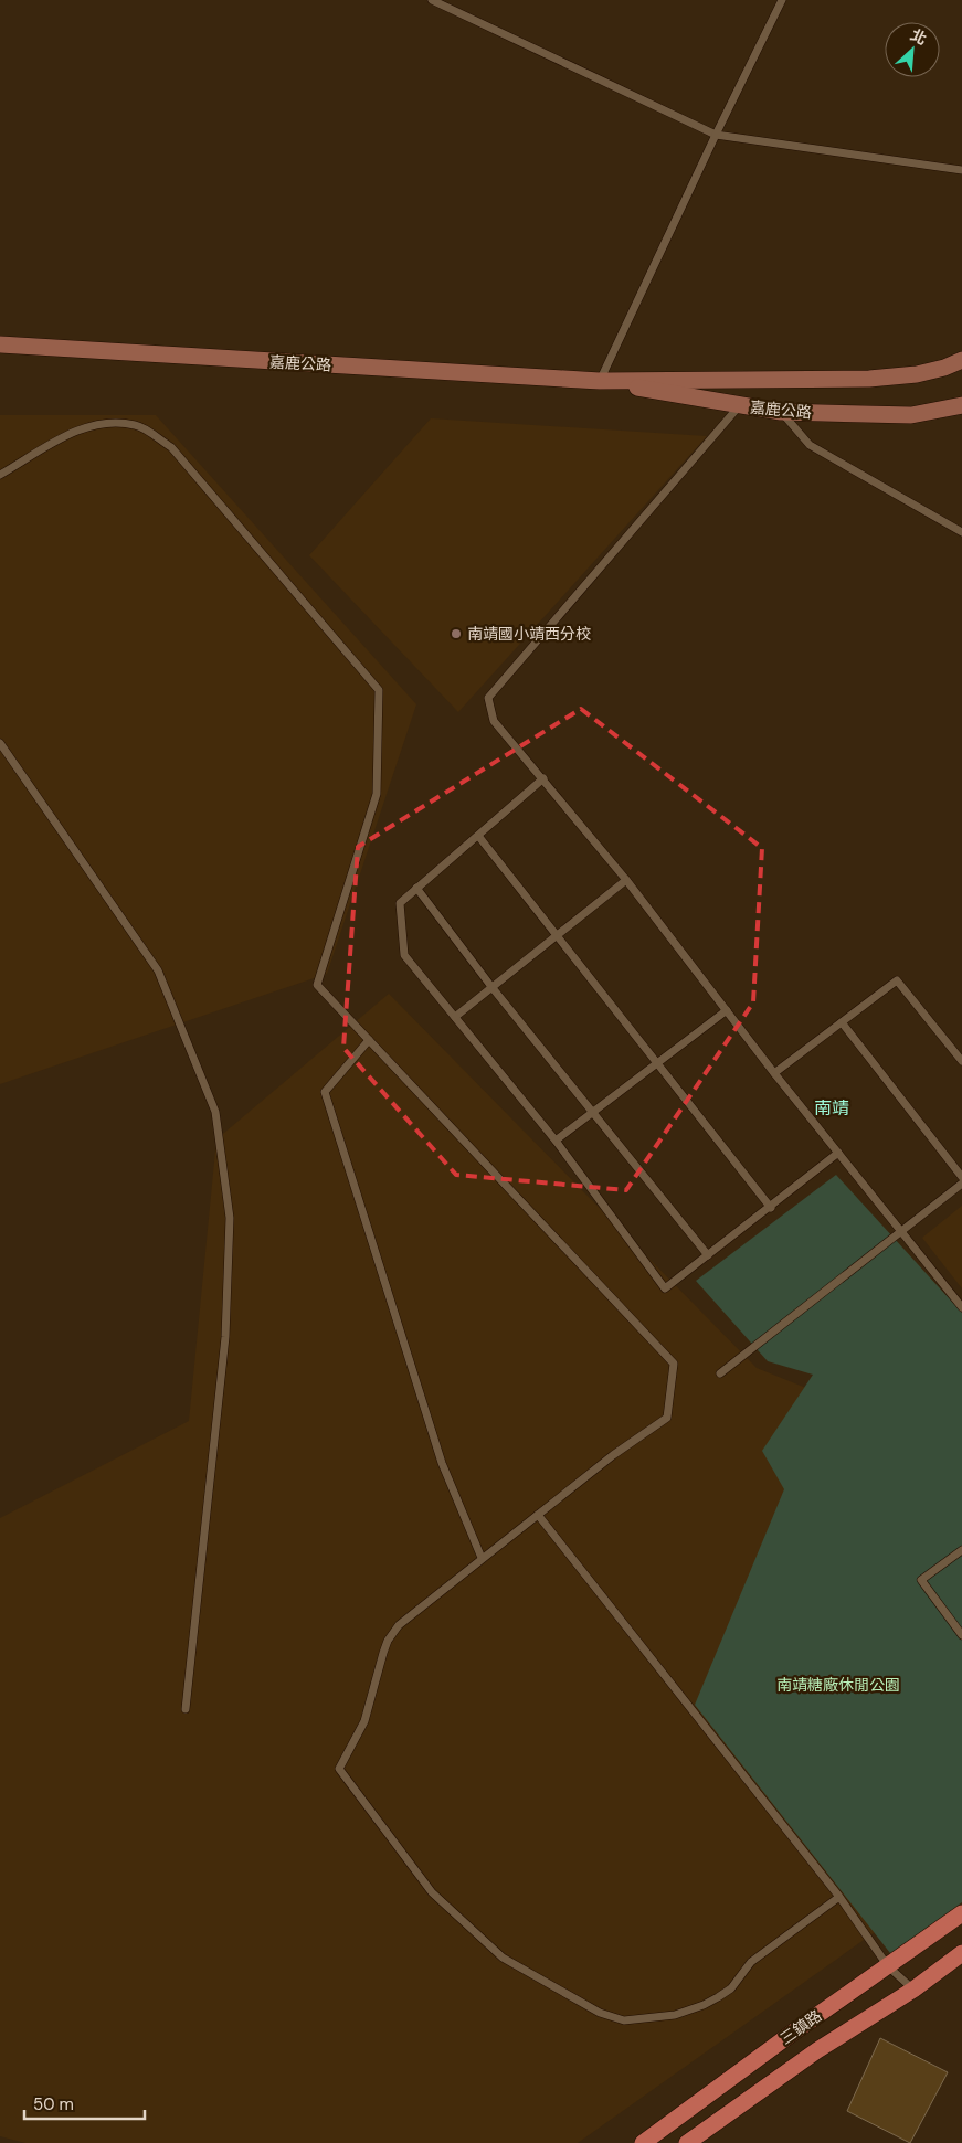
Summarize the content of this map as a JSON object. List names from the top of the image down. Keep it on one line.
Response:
{"streets":{"main road":["嘉鹿公路","三鎮路"]},"districts":["南靖"],"parks":["南靖糖廠休閒公園"],"places":["南靖國小靖西分校"],"scale_bar":"50 m","north":"top right"}
